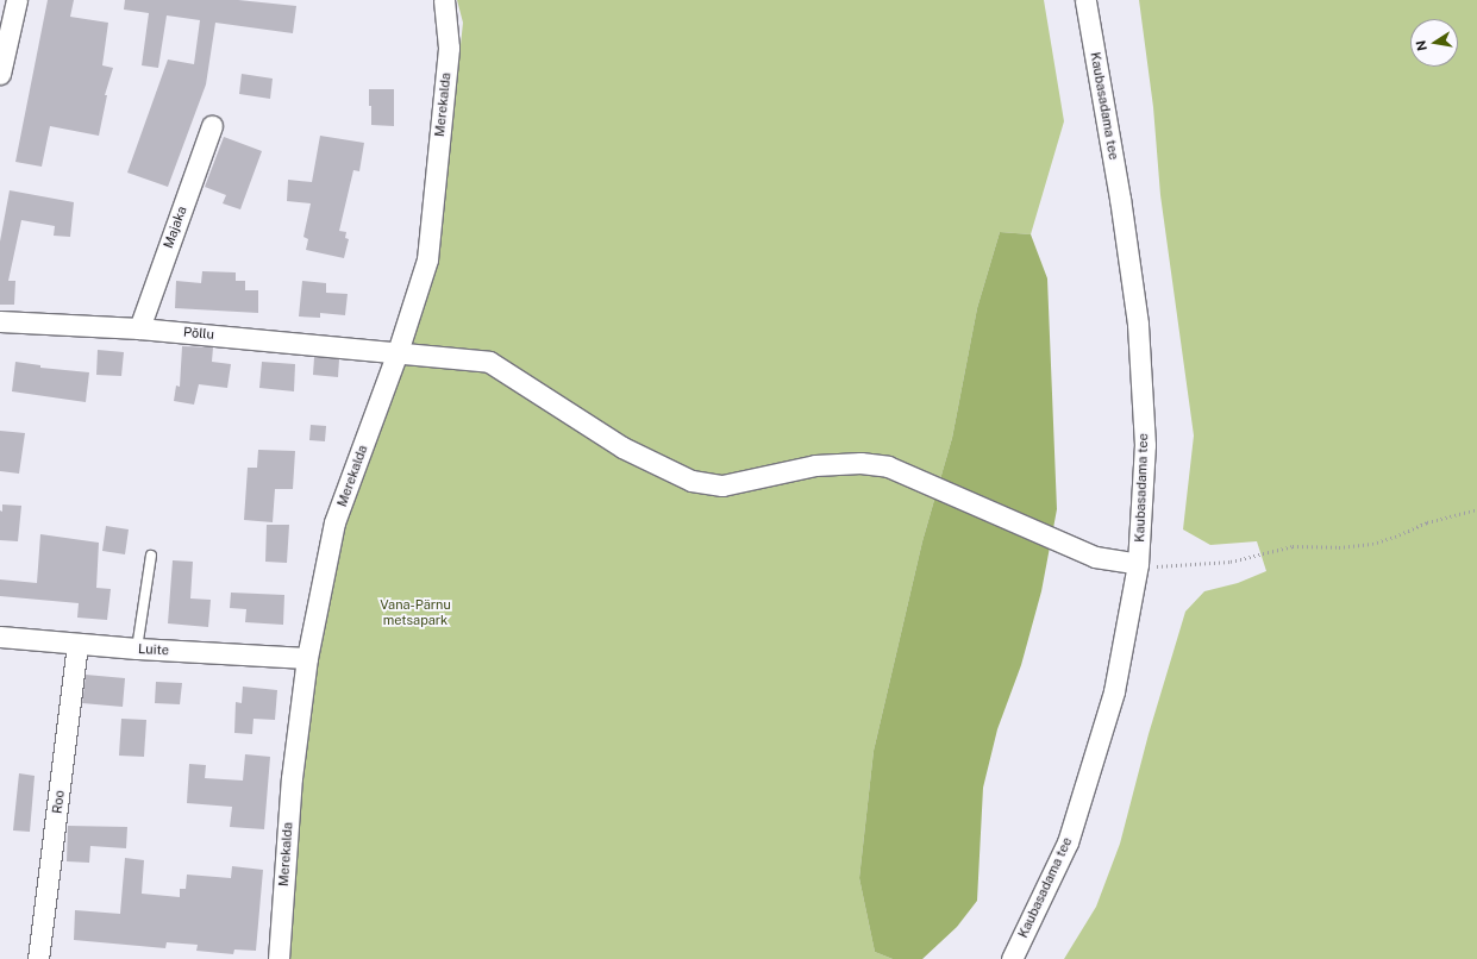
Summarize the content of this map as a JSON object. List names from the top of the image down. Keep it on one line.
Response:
{"streets":{"street":["Merekalda","Kaubasadama tee","Majaka","Põllu","Luite","Roo"]},"crossings":[["Merekalda","Põllu"],["Merekalda","Luite"],["Kaubasadama tee","Põllu"],["Majaka","Põllu"],["Luite","Roo"]],"parks":["Vana-Pärnu metsapark"],"north":"left"}
